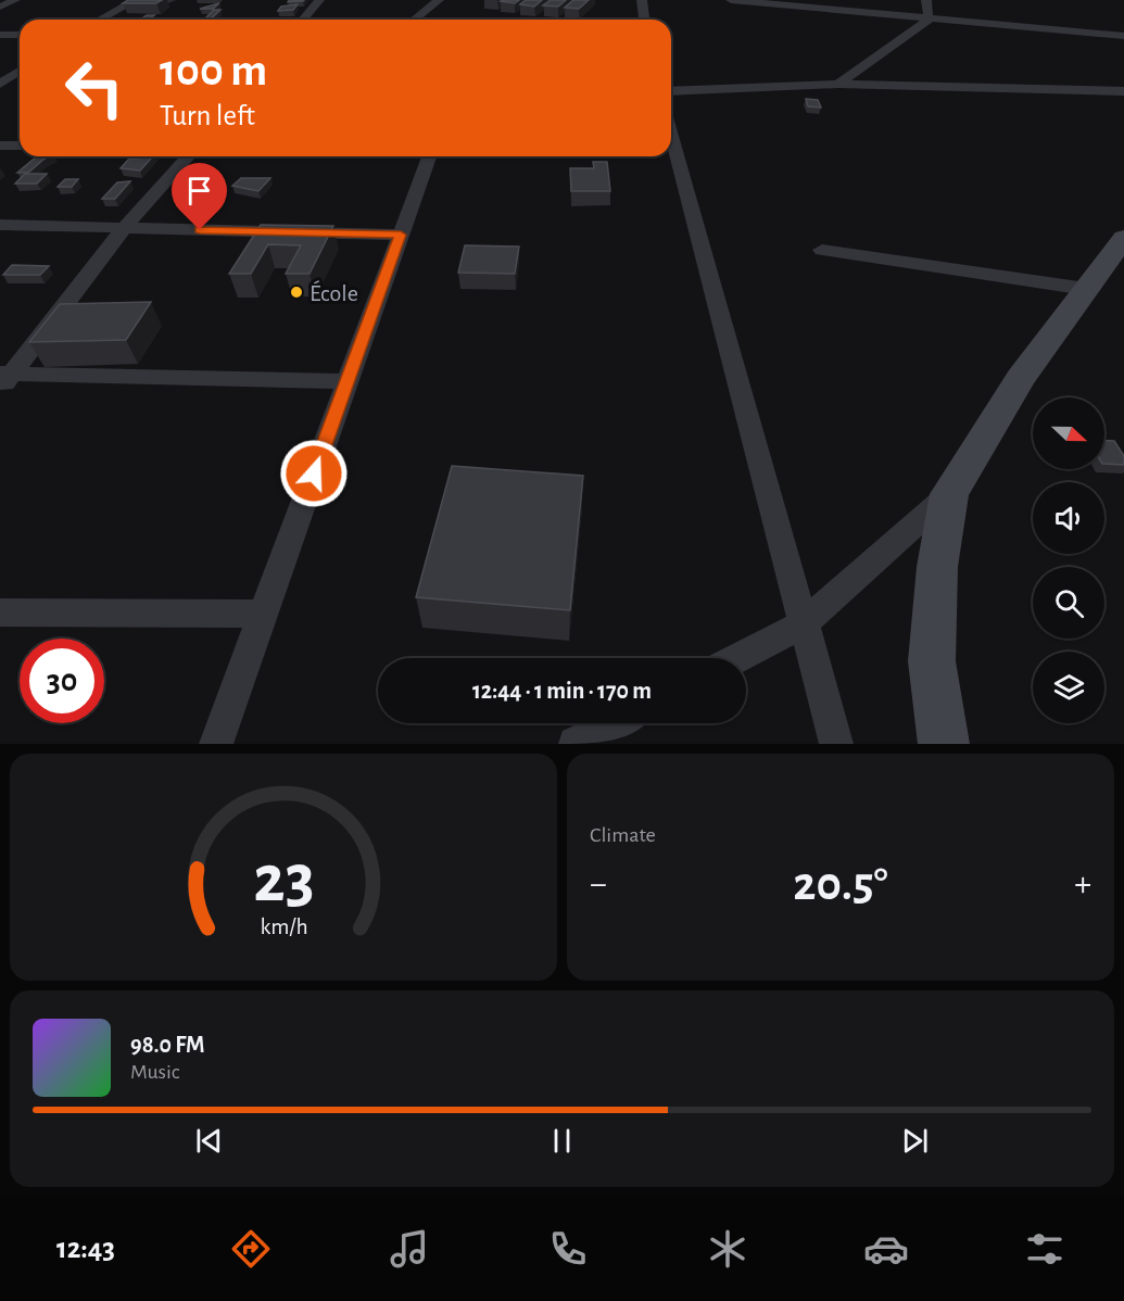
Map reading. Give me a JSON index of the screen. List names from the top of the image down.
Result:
{
  "places": ["École"],
  "north": "right",
  "page": {
    "turn": ["100 m", "Turn left"],
    "limit": "30",
    "trip": "12:44 · 1 min · 170 m",
    "tile": "Climate",
    "heat": ["−", "20.5°", "+"],
    "song": ["98.0 FM", "Music"],
    "tabs": "12:43",
    "gauge": ["23", "km/h"]
  }
}
